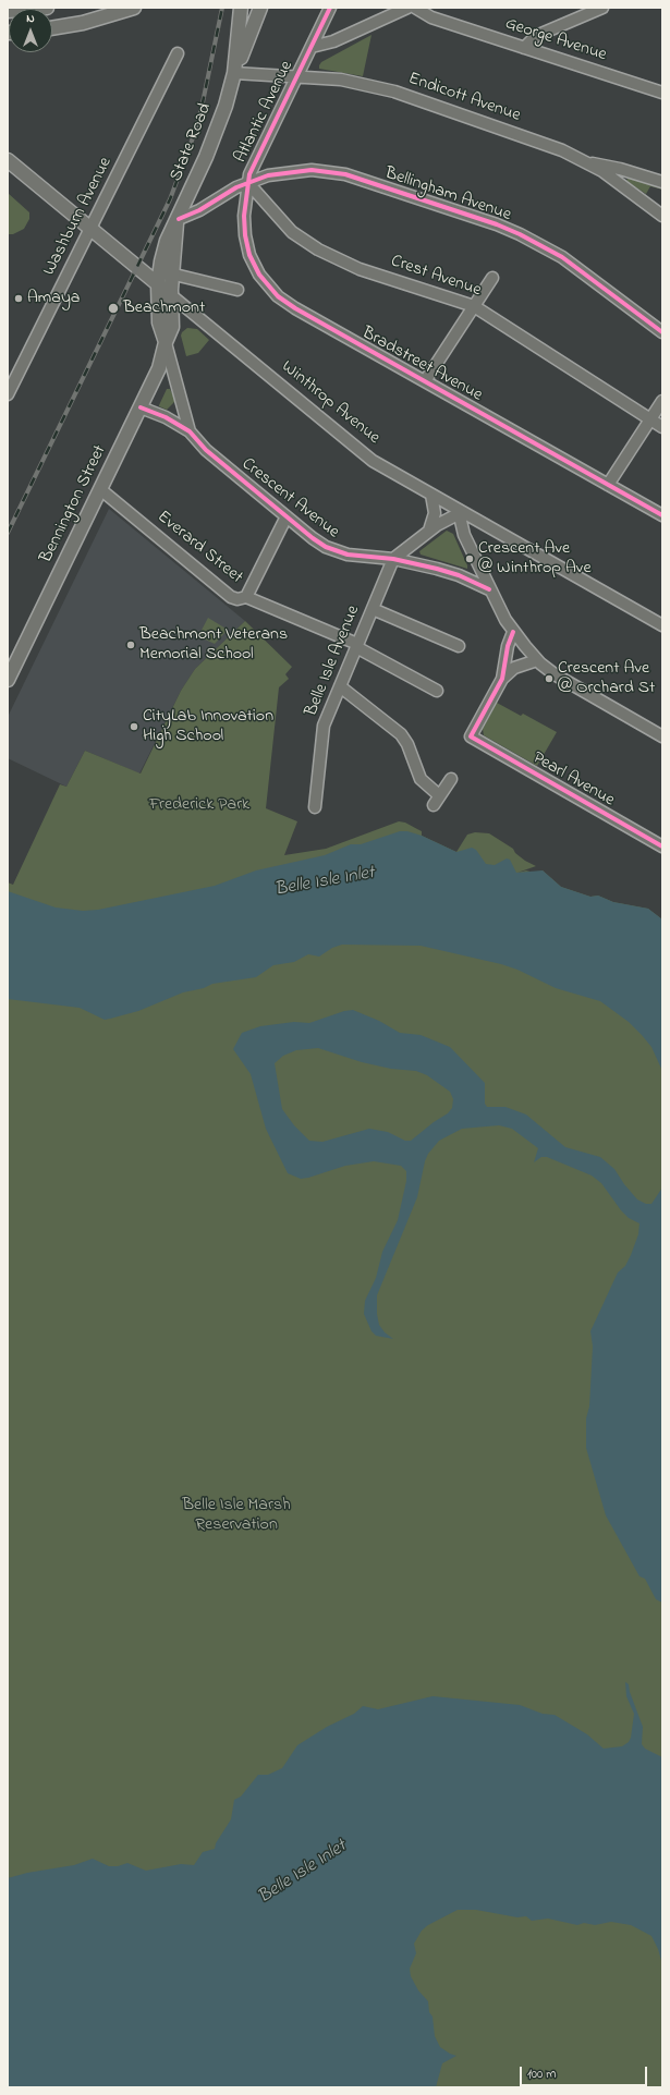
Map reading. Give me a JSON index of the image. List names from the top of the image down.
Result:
{
  "streets": {
    "main road": ["State Road", "Winthrop Avenue", "Bennington Street"],
    "street": [
      "George Avenue",
      "Endicott Avenue",
      "Atlantic Avenue",
      "Bellingham Avenue",
      "Washburn Avenue",
      "Crest Avenue",
      "Bradstreet Avenue",
      "Crescent Avenue",
      "Everard Street",
      "Belle Isle Avenue",
      "Pearl Avenue"
    ]
  },
  "crossings": [
    ["Endicott Avenue", "Atlantic Avenue"],
    ["Endicott Avenue", "State Road"],
    ["Atlantic Avenue", "State Road"],
    ["Atlantic Avenue", "Bellingham Avenue"],
    ["Atlantic Avenue", "Crest Avenue"],
    ["Atlantic Avenue", "Bradstreet Avenue"],
    ["State Road", "Winthrop Avenue"],
    ["State Road", "Bennington Street"],
    ["Bellingham Avenue", "Crest Avenue"],
    ["Bellingham Avenue", "Bradstreet Avenue"],
    ["Washburn Avenue", "Winthrop Avenue"],
    ["Crest Avenue", "Bradstreet Avenue"],
    ["Winthrop Avenue", "Bennington Street"],
    ["Crescent Avenue", "Bennington Street"],
    ["Crescent Avenue", "Belle Isle Avenue"],
    ["Bennington Street", "Everard Street"],
    ["Everard Street", "Belle Isle Avenue"]
  ],
  "water": ["Belle Isle Inlet"],
  "parks": ["Frederick Park", "Belle Isle Marsh Reservation"],
  "places": [
    "Amaya",
    "Beachmont",
    "Crescent Ave @ Winthrop Ave",
    "Beachmont Veterans Memorial School",
    "Crescent Ave @ Orchard St",
    "CityLab Innovation High School"
  ],
  "scale_bar": "100 m",
  "north": "top"
}
